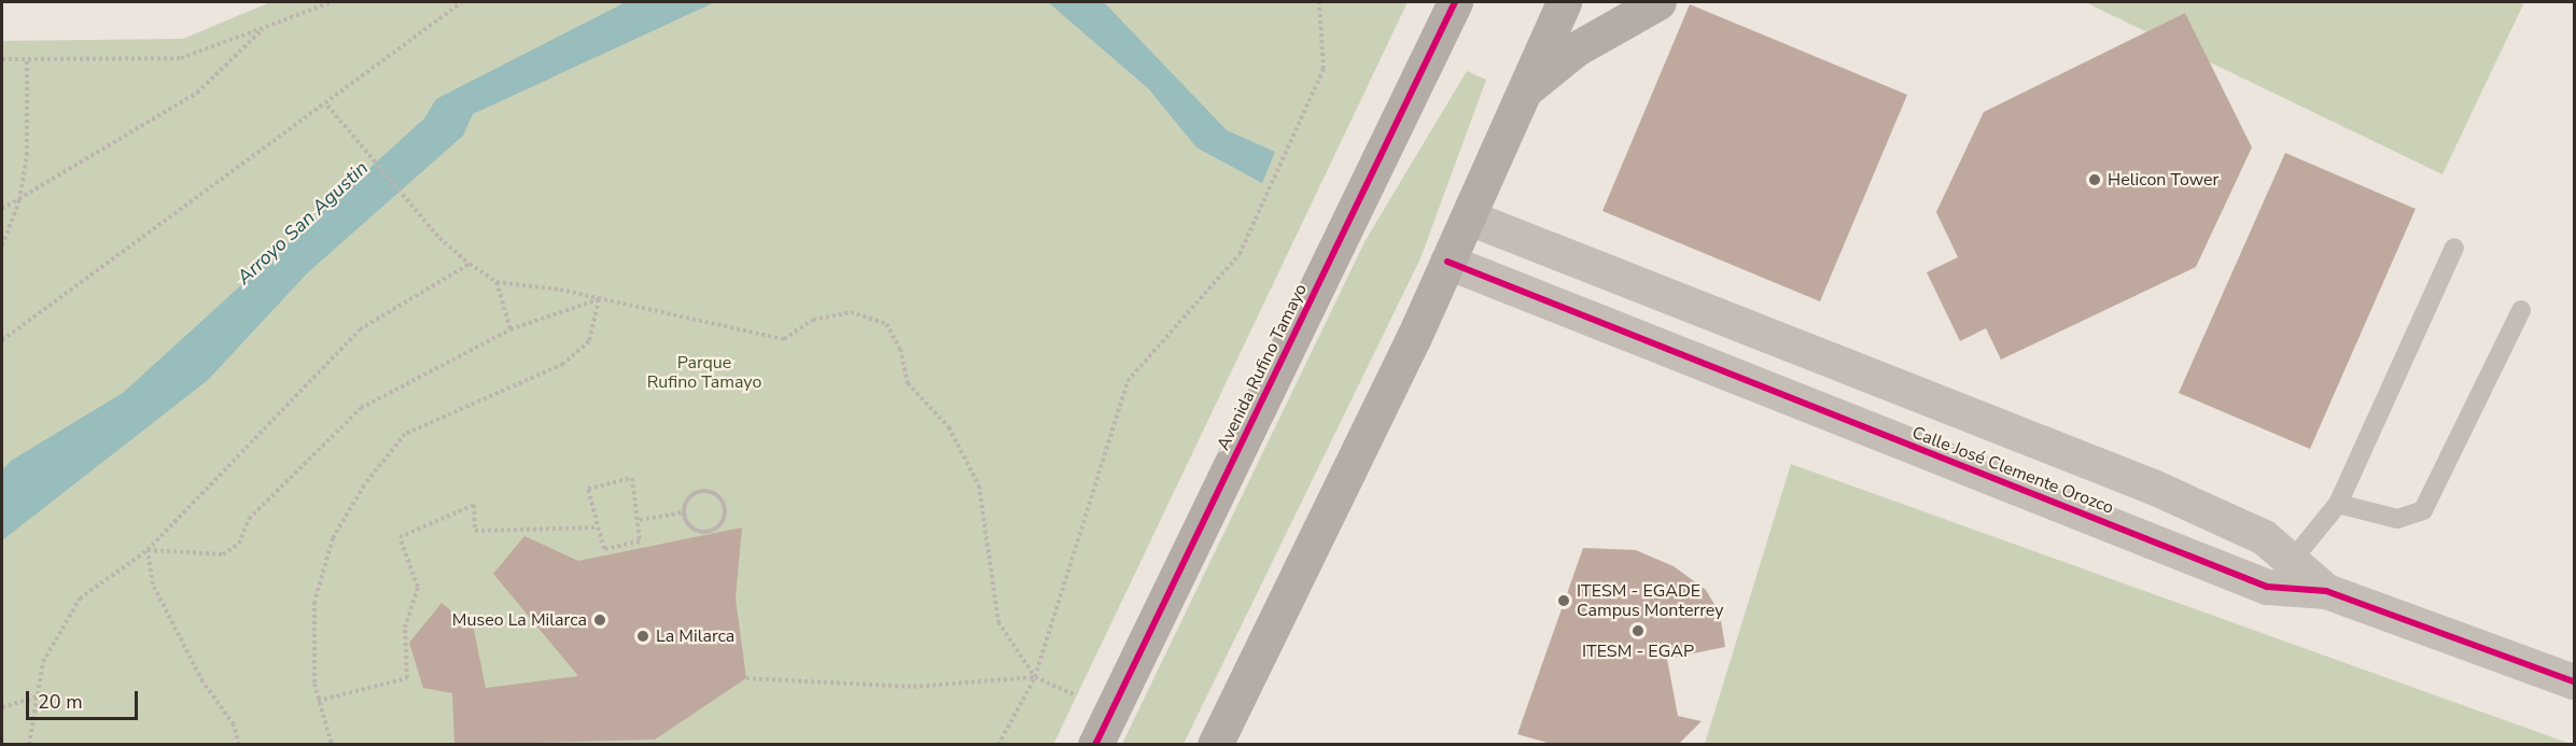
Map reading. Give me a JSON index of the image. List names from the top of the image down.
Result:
{
  "streets": {
    "street": ["Avenida Rufino Tamayo", "Calle José Clemente Orozco"]
  },
  "water": ["Arroyo San Agustin"],
  "parks": ["Parque Rufino Tamayo"],
  "places": [
    "Helicon Tower",
    "ITESM - EGADE Campus Monterrey",
    "Museo La Milarca",
    "ITESM - EGAP",
    "La Milarca"
  ],
  "scale_bar": "20 m"
}
